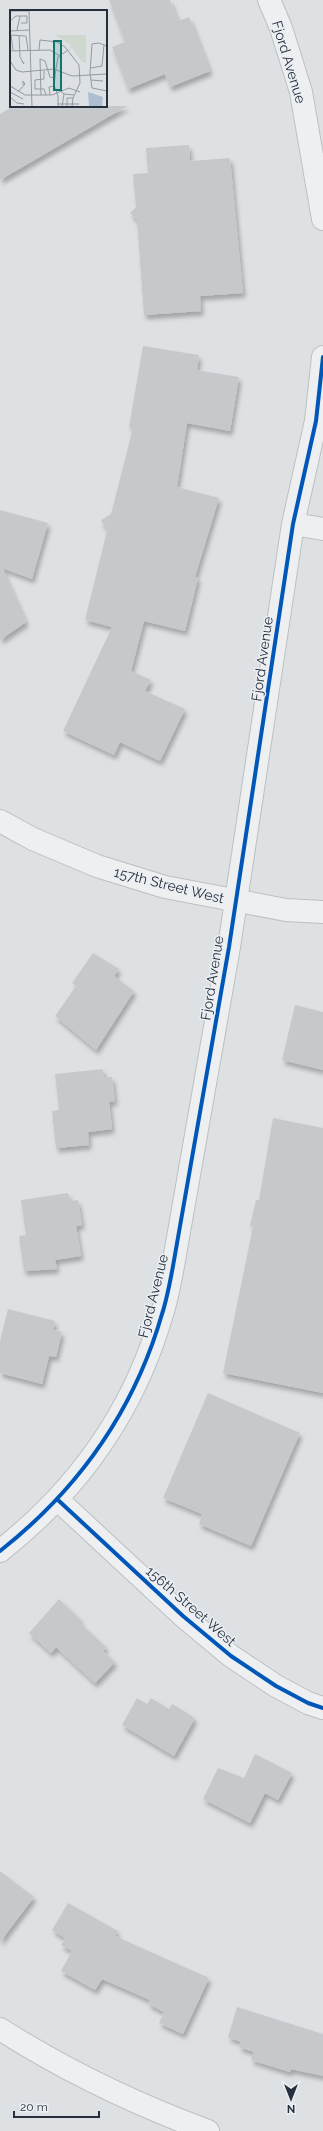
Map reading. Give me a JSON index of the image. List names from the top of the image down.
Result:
{
  "streets": {
    "street": ["Fjord Avenue", "157th Street West", "156th Street West"]
  },
  "crossings": [
    ["Fjord Avenue", "157th Street West"],
    ["Fjord Avenue", "156th Street West"]
  ],
  "scale_bar": "20 m",
  "north": "bottom"
}
